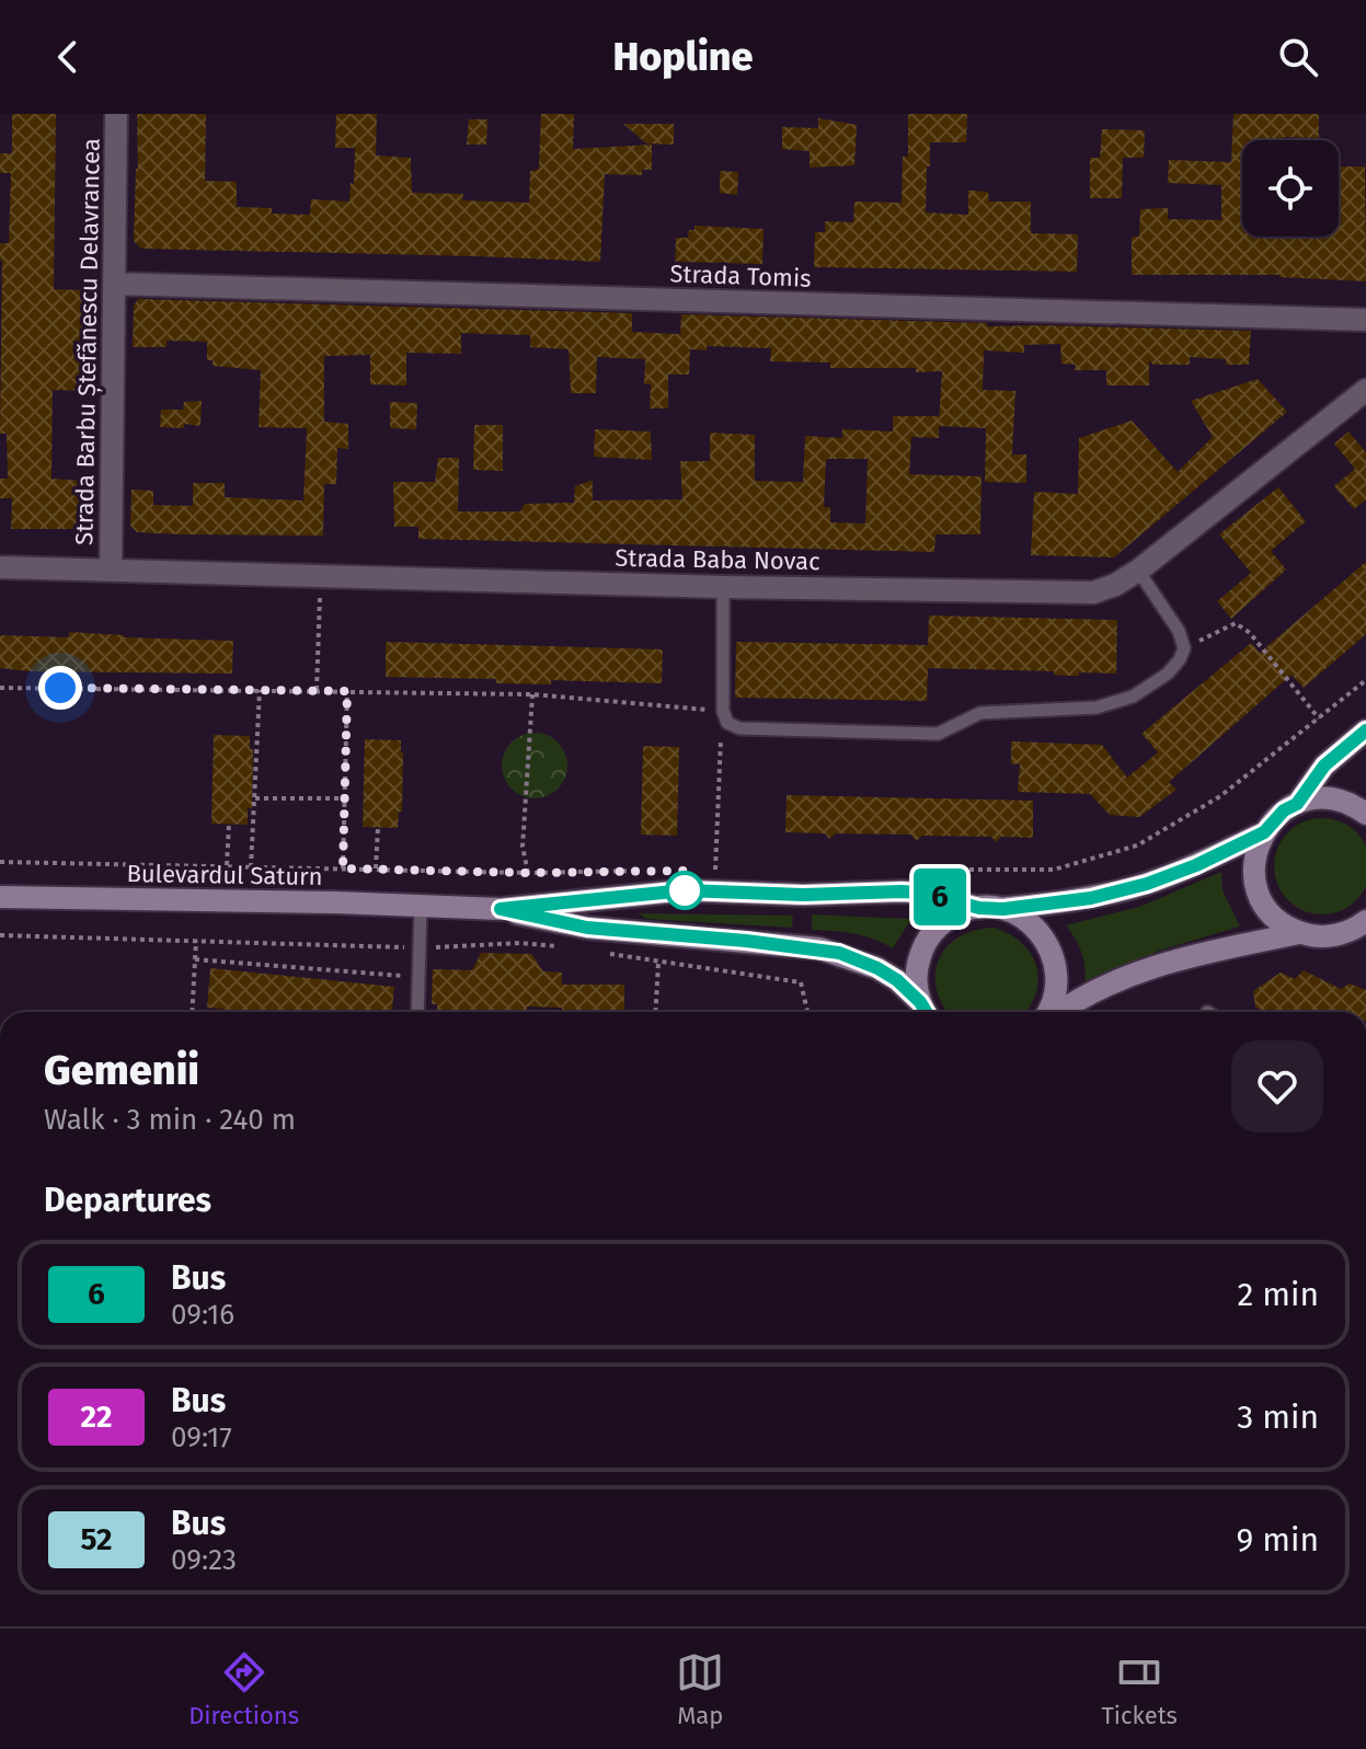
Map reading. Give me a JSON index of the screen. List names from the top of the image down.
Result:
{
  "streets": {
    "main road": ["Bulevardul Saturn"],
    "street": ["Strada Tomis", "Strada Barbu Ștefănescu Delavrancea", "Strada Baba Novac"]
  },
  "crossings": [
    ["Strada Tomis", "Strada Barbu Ștefănescu Delavrancea"],
    ["Strada Barbu Ștefănescu Delavrancea", "Strada Baba Novac"]
  ],
  "lines": ["bus line 6"],
  "page": {
    "header": "Hopline",
    "on_map": "6",
    "heading": [
      ["Gemenii", "Walk · 3 min · 240 m"],
      "Departures"
    ],
    "list": [
      {
        "mark": "6",
        "name": "Bus",
        "note": "09:16",
        "value": "2 min"
      },
      {
        "mark": "22",
        "name": "Bus",
        "note": "09:17",
        "value": "3 min"
      },
      {
        "mark": "52",
        "name": "Bus",
        "note": "09:23",
        "value": "9 min"
      }
    ],
    "tabs": ["Directions", "Map", "Tickets"]
  }
}
